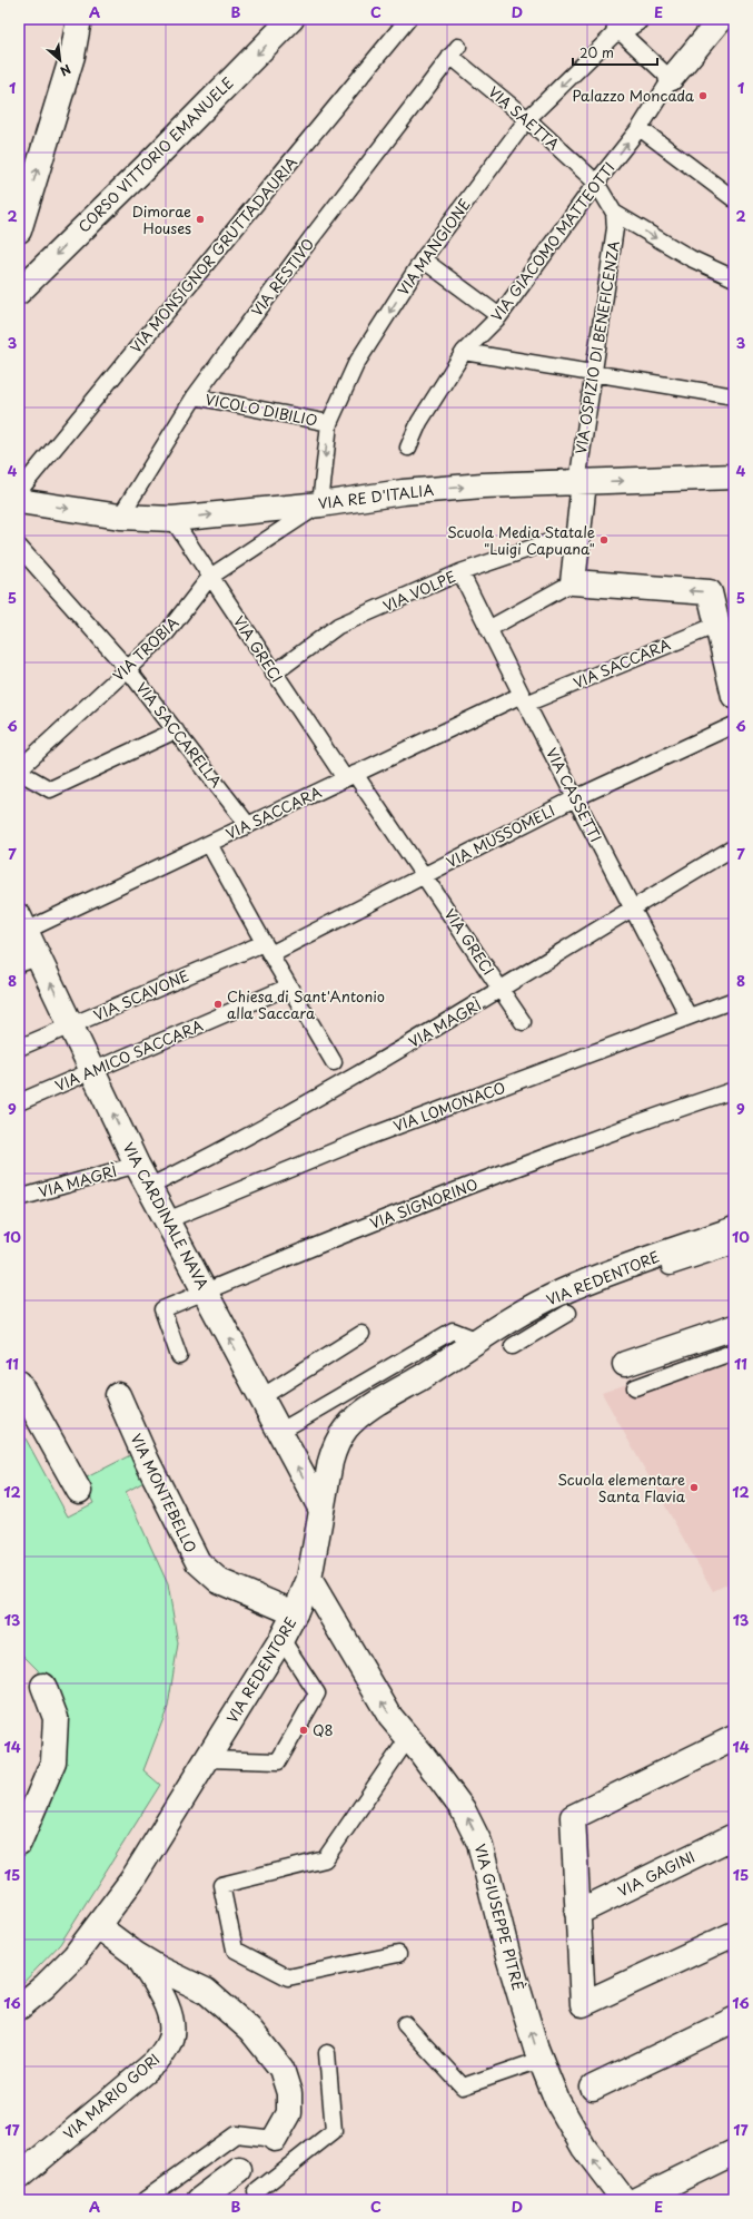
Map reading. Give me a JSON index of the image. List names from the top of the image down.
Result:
{
  "streets": {
    "street": [
      "CORSO VITTORIO EMANUELE",
      "VIA GIACOMO MATTEOTTI",
      "VIA RE D'ITALIA",
      "VIA CARDINALE NAVA",
      "VIA REDENTORE",
      "VIA MONTEBELLO",
      "VIA GAGINI",
      "VIA GIUSEPPE PITRÈ",
      "VIA MARIO GORI"
    ],
    "lane": [
      "VIA SAETTA",
      "VIA MANGIONE",
      "VIA MONSIGNOR GRUTTADAURIA",
      "VIA RESTIVO",
      "VIA OSPIZIO DI BENEFICENZA",
      "VICOLO DIBILIO",
      "VIA VOLPE",
      "VIA TROBIA",
      "VIA GRECI",
      "VIA SACCARA",
      "VIA SACCARELLA",
      "VIA CASSETTI",
      "VIA MUSSOMELI",
      "VIA SCAVONE",
      "VIA MAGRÌ",
      "VIA AMICO SACCARA",
      "VIA LOMONACO",
      "VIA SIGNORINO"
    ]
  },
  "crossings": [
    ["VIA SAETTA", "VIA GIACOMO MATTEOTTI"],
    ["VIA SAETTA", "VIA MANGIONE"],
    ["VIA SAETTA", "VIA RESTIVO"],
    ["VIA SAETTA", "VIA OSPIZIO DI BENEFICENZA"],
    ["VIA MANGIONE", "VICOLO DIBILIO"],
    ["VIA MANGIONE", "VIA RE D'ITALIA"],
    ["VIA MANGIONE", "VIA TROBIA"],
    ["VIA RESTIVO", "VICOLO DIBILIO"],
    ["VIA RESTIVO", "VIA RE D'ITALIA"],
    ["VIA OSPIZIO DI BENEFICENZA", "VIA RE D'ITALIA"],
    ["VIA RE D'ITALIA", "VIA TROBIA"],
    ["VIA RE D'ITALIA", "VIA GRECI"],
    ["VIA VOLPE", "VIA GRECI"],
    ["VIA VOLPE", "VIA CASSETTI"],
    ["VIA TROBIA", "VIA GRECI"],
    ["VIA TROBIA", "VIA SACCARELLA"],
    ["VIA GRECI", "VIA SACCARA"],
    ["VIA GRECI", "VIA MUSSOMELI"],
    ["VIA GRECI", "VIA MAGRÌ"],
    ["VIA SACCARA", "VIA SACCARELLA"],
    ["VIA SACCARA", "VIA CASSETTI"],
    ["VIA SACCARA", "VIA CARDINALE NAVA"],
    ["VIA CASSETTI", "VIA MUSSOMELI"],
    ["VIA CASSETTI", "VIA MAGRÌ"],
    ["VIA CASSETTI", "VIA LOMONACO"],
    ["VIA MUSSOMELI", "VIA SCAVONE"],
    ["VIA SCAVONE", "VIA CARDINALE NAVA"],
    ["VIA MAGRÌ", "VIA CARDINALE NAVA"],
    ["VIA AMICO SACCARA", "VIA CARDINALE NAVA"],
    ["VIA LOMONACO", "VIA CARDINALE NAVA"],
    ["VIA SIGNORINO", "VIA CARDINALE NAVA"],
    ["VIA CARDINALE NAVA", "VIA REDENTORE"],
    ["VIA REDENTORE", "VIA MONTEBELLO"],
    ["VIA REDENTORE", "VIA GIUSEPPE PITRÈ"],
    ["VIA REDENTORE", "VIA MARIO GORI"]
  ],
  "one_way": [
    "CORSO VITTORIO EMANUELE",
    "VIA MANGIONE",
    "VIA RE D'ITALIA",
    "VIA CARDINALE NAVA",
    "VIA GIUSEPPE PITRÈ"
  ],
  "places": [
    "Palazzo Moncada",
    "Dimorae Houses",
    "Scuola Media Statale \"Luigi Capuana\"",
    "Chiesa di Sant'Antonio alla Saccara",
    "Scuola elementare Santa Flavia",
    "Q8"
  ],
  "scale_bar": "20 m",
  "north": "bottom right",
  "grid": {
    "columns": [
      "A",
      "B",
      "C",
      "D",
      "E"
    ],
    "rows": [
      "1",
      "2",
      "3",
      "4",
      "5",
      "6",
      "7",
      "8",
      "9",
      "10",
      "11",
      "12",
      "13",
      "14",
      "15",
      "16",
      "17"
    ]
  }
}
